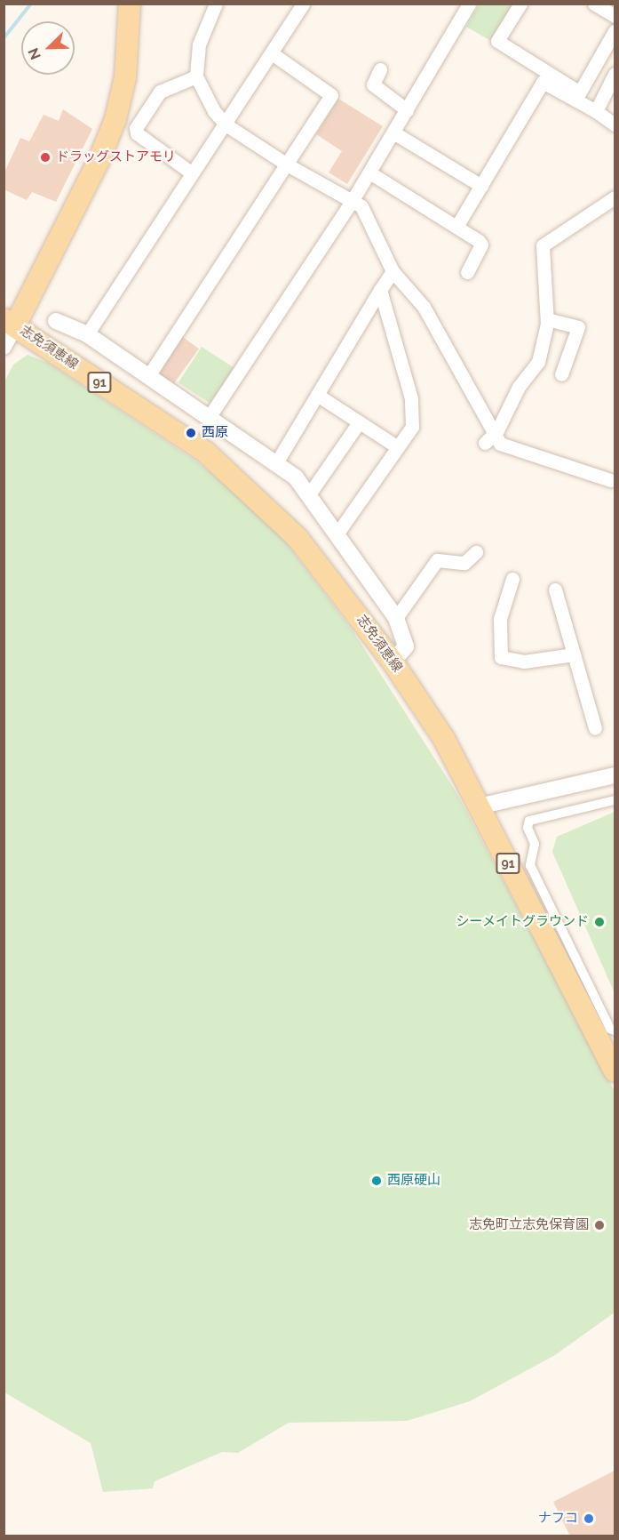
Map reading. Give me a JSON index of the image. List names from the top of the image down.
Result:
{
  "streets": {
    "main road": ["志免須恵線", "91"]
  },
  "places": [
    "ドラッグストアモリ",
    "西原",
    "シーメイトグラウンド",
    "西原硬山",
    "志免町立志免保育園",
    "ナフコ"
  ],
  "north": "bottom left"
}
